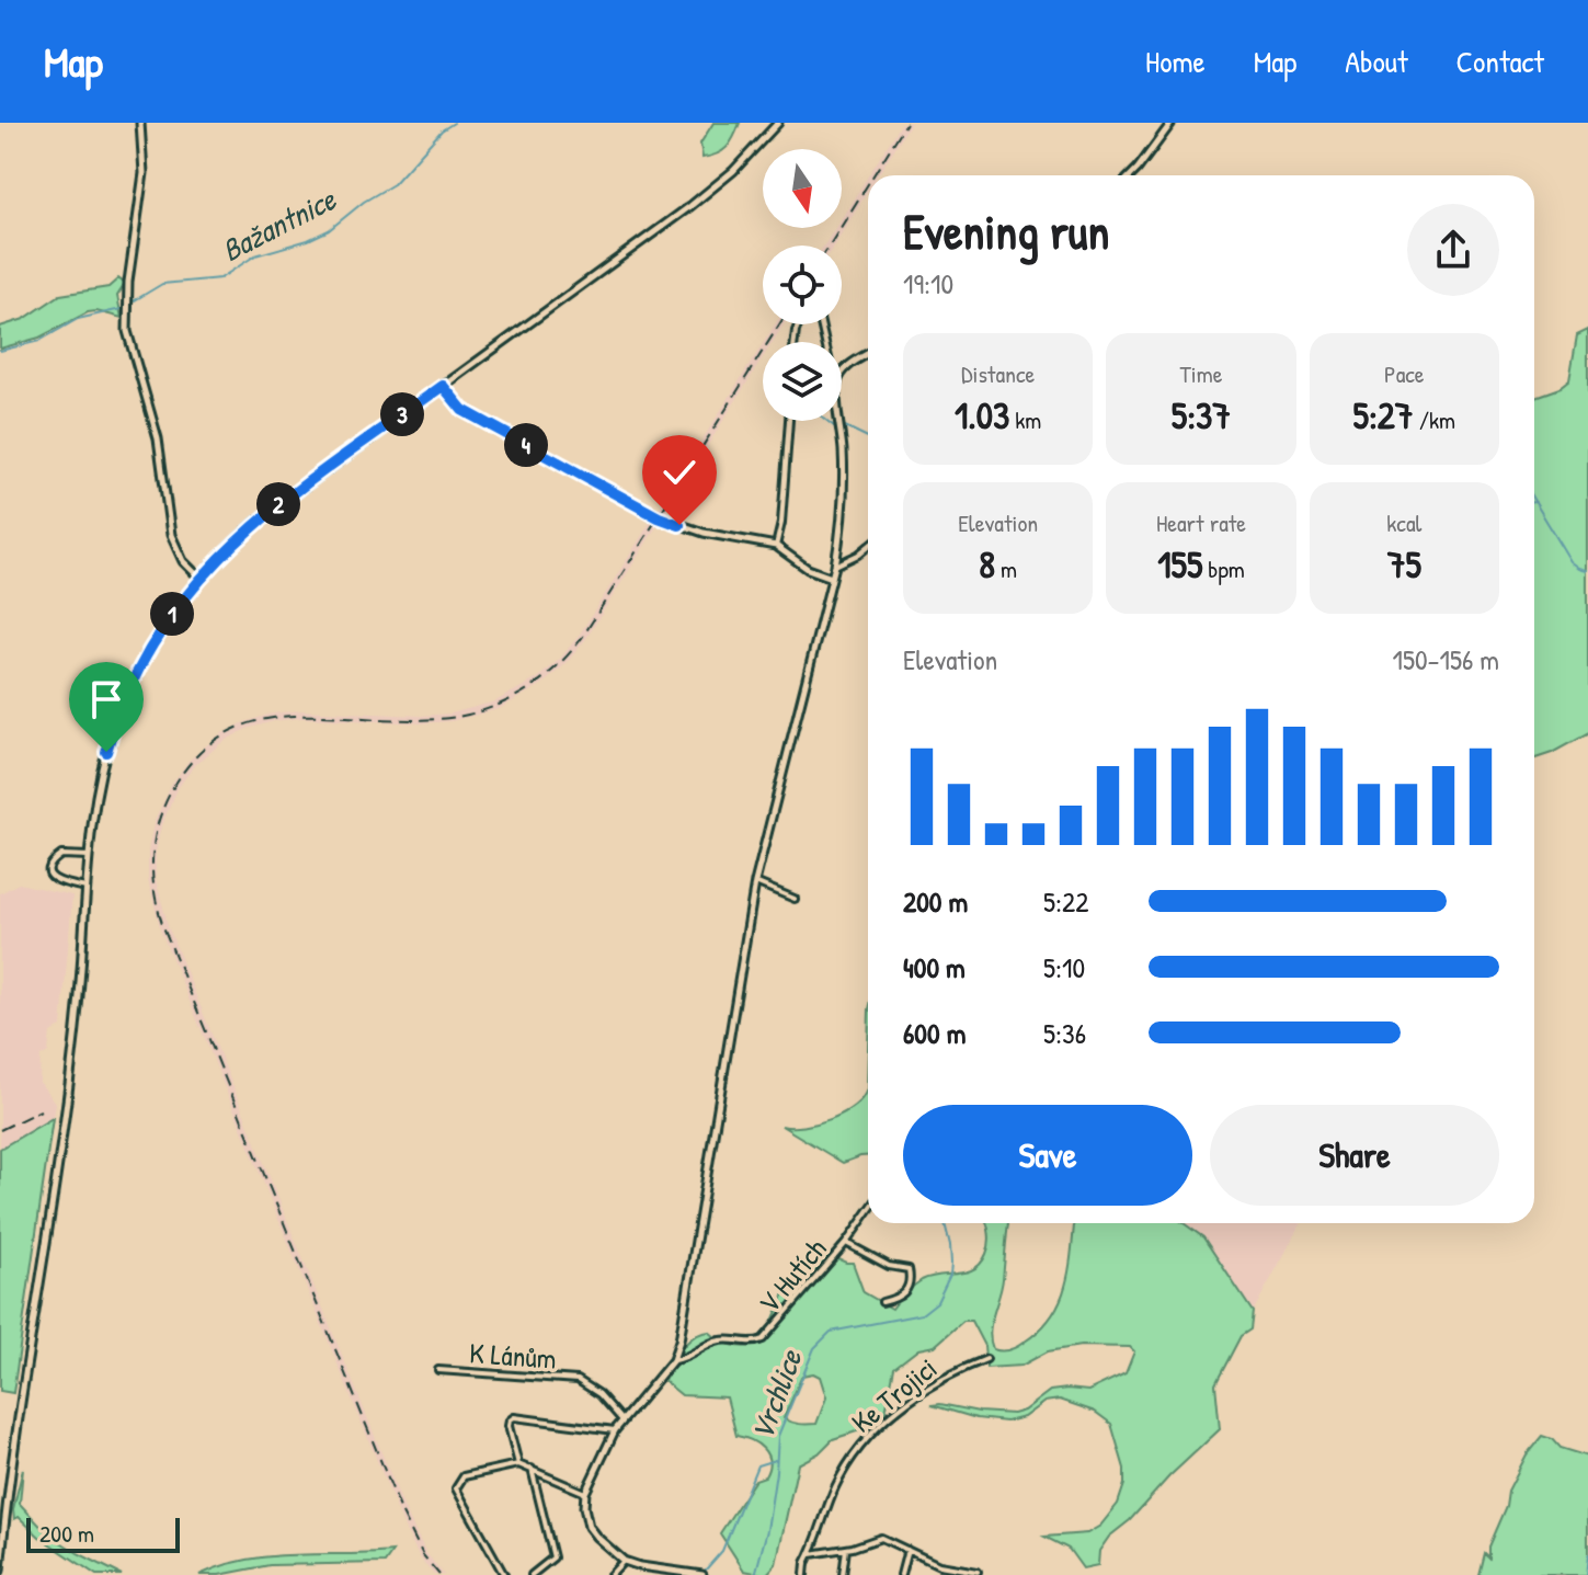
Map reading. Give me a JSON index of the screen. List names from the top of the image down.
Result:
{
  "streets": {
    "street": ["V Hutích", "K Lánům", "Ke Trojici"]
  },
  "water": ["Bažantnice", "Vrchlice"],
  "scale_bar": "200 m",
  "north": "bottom",
  "page": {
    "header": "Map",
    "nav": [
      "Home",
      "Map",
      "About",
      "Contact"
    ],
    "heading": ["Evening run", "19:10"],
    "stats": [
      ["Distance", "1.03 km"],
      ["Time", "5:37"],
      ["Pace", "5:27 /km"],
      ["Elevation", "8 m"],
      ["Heart rate", "155 bpm"],
      ["kcal", "75"]
    ],
    "pins": [
      "3",
      "4",
      "2",
      "1"
    ],
    "chart": ["Elevation", "150–156 m"],
    "list": [
      {
        "name": "200 m",
        "note": "5:22"
      },
      {
        "name": "400 m",
        "note": "5:10"
      },
      {
        "name": "600 m",
        "note": "5:36"
      }
    ],
    "buttons": ["Save", "Share"],
    "scale": "200 m"
  }
}
